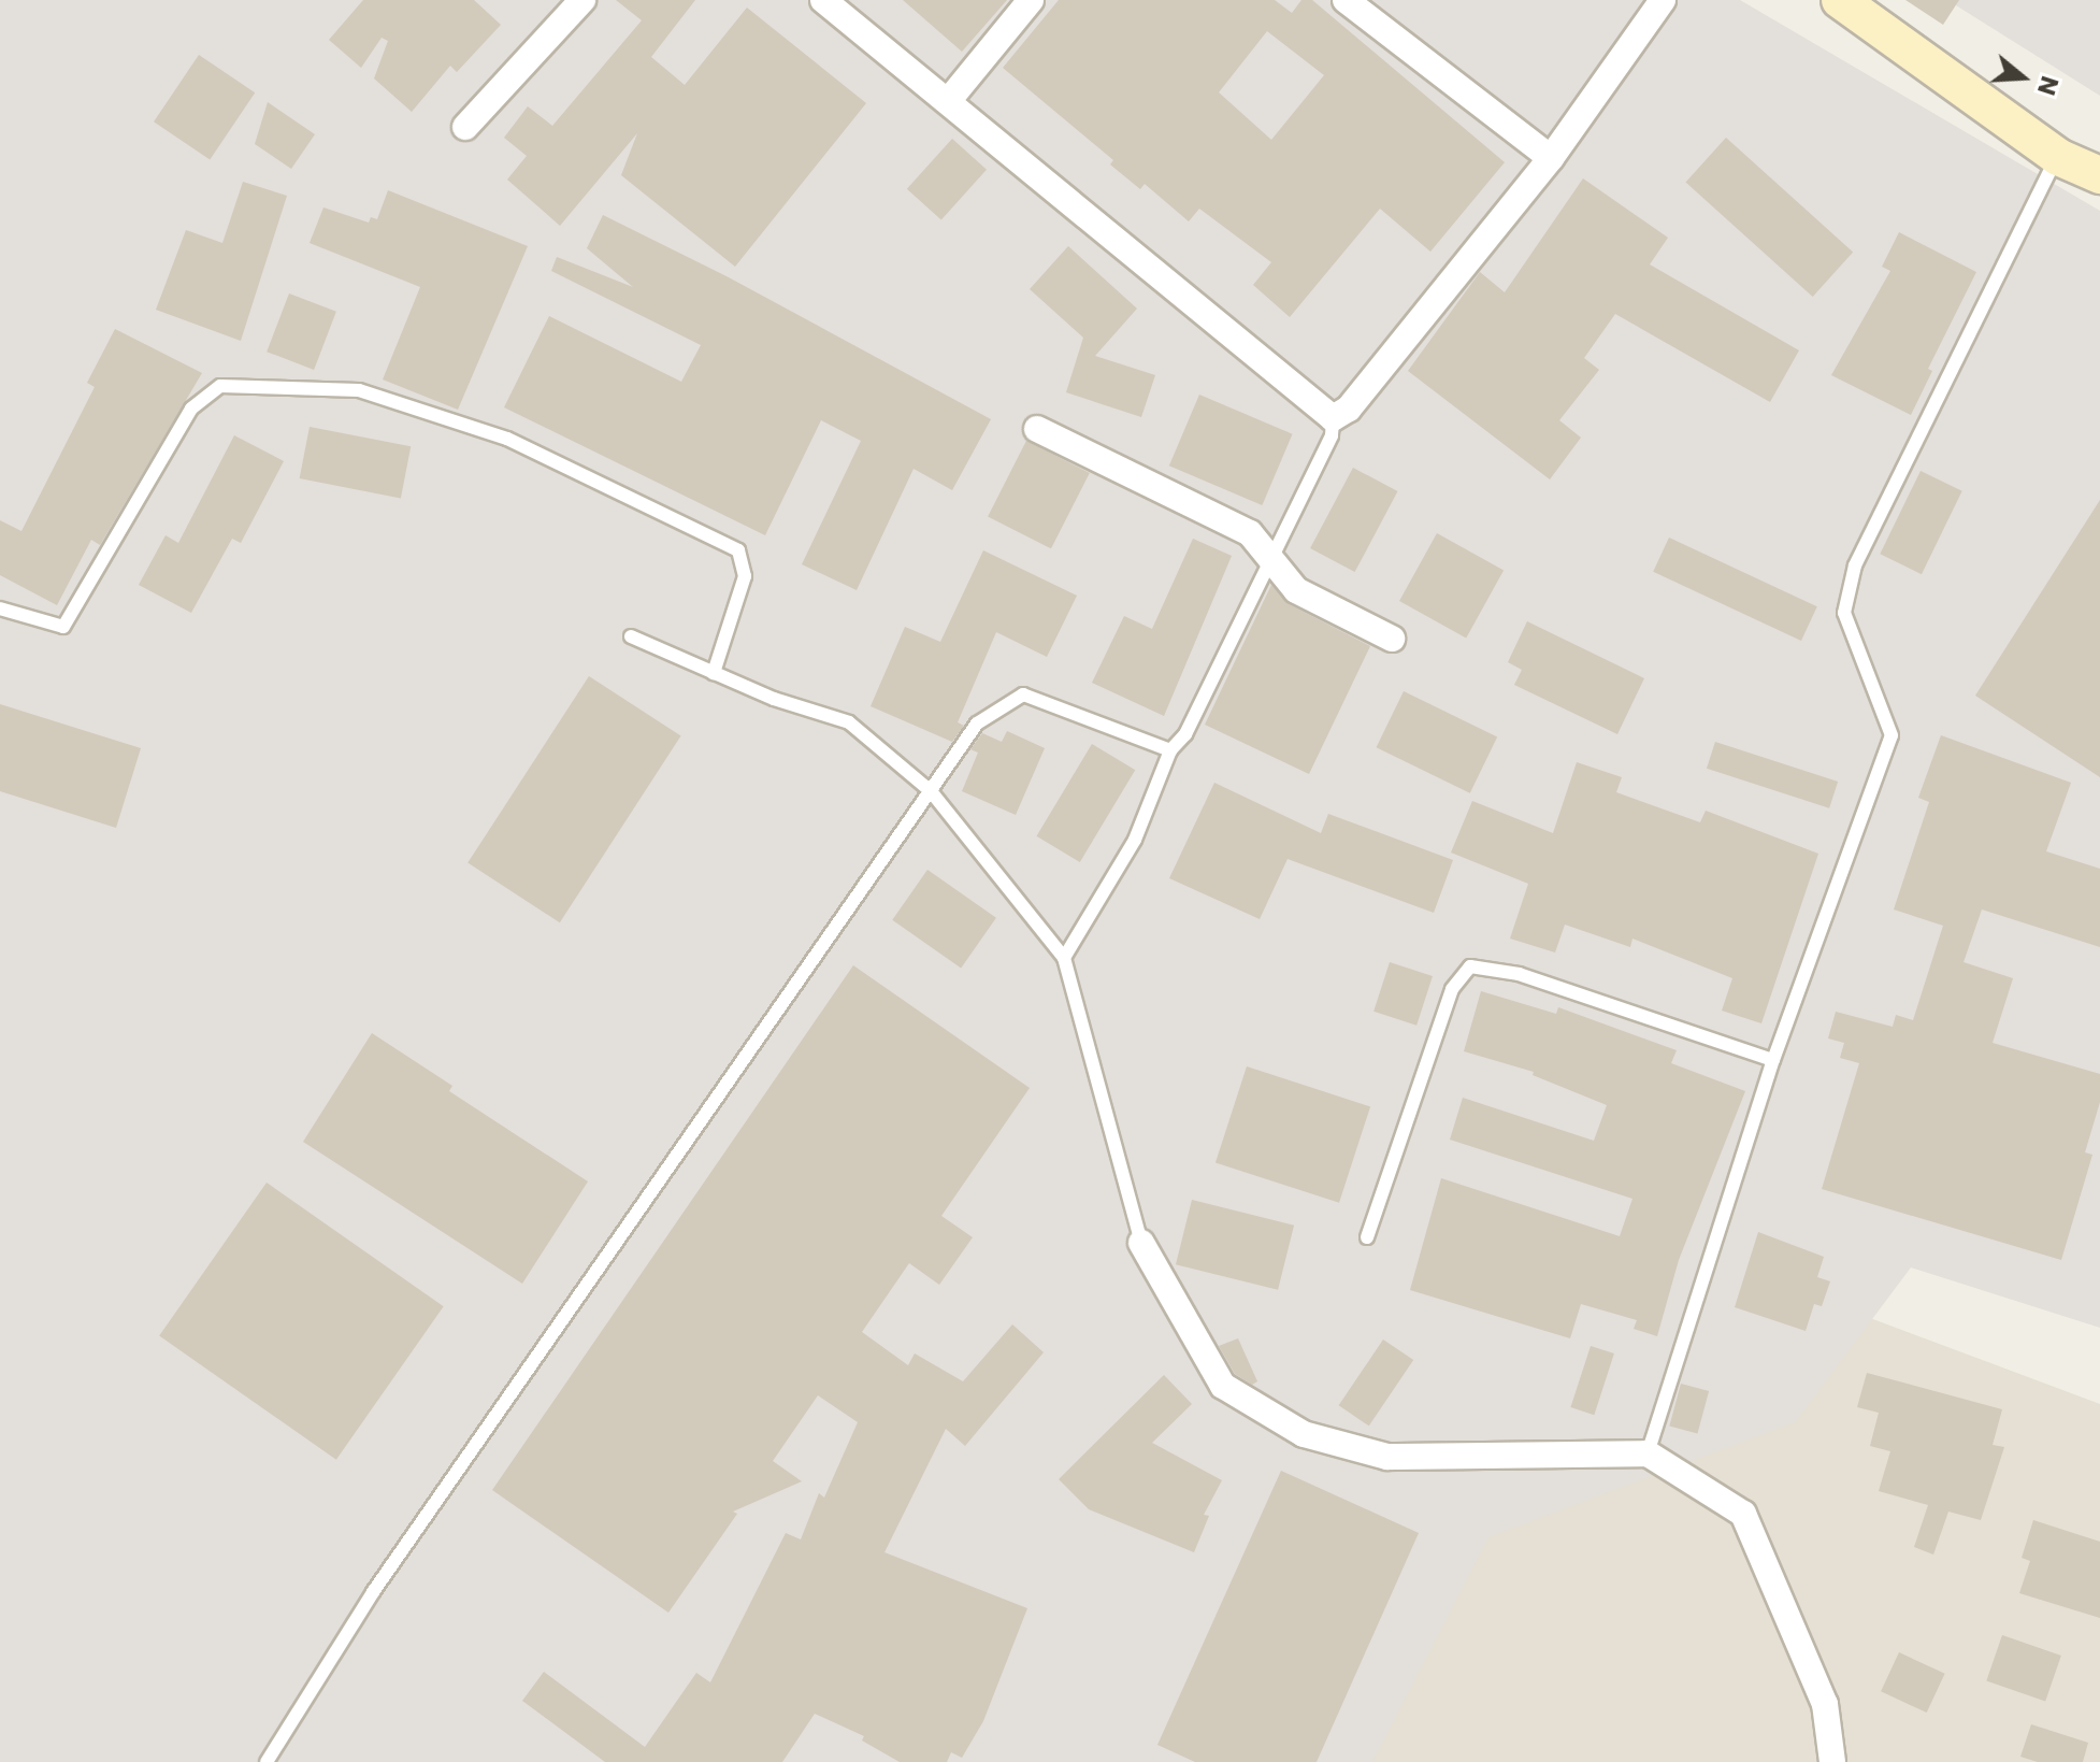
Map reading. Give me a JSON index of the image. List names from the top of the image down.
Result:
{
  "north": "right"
}
